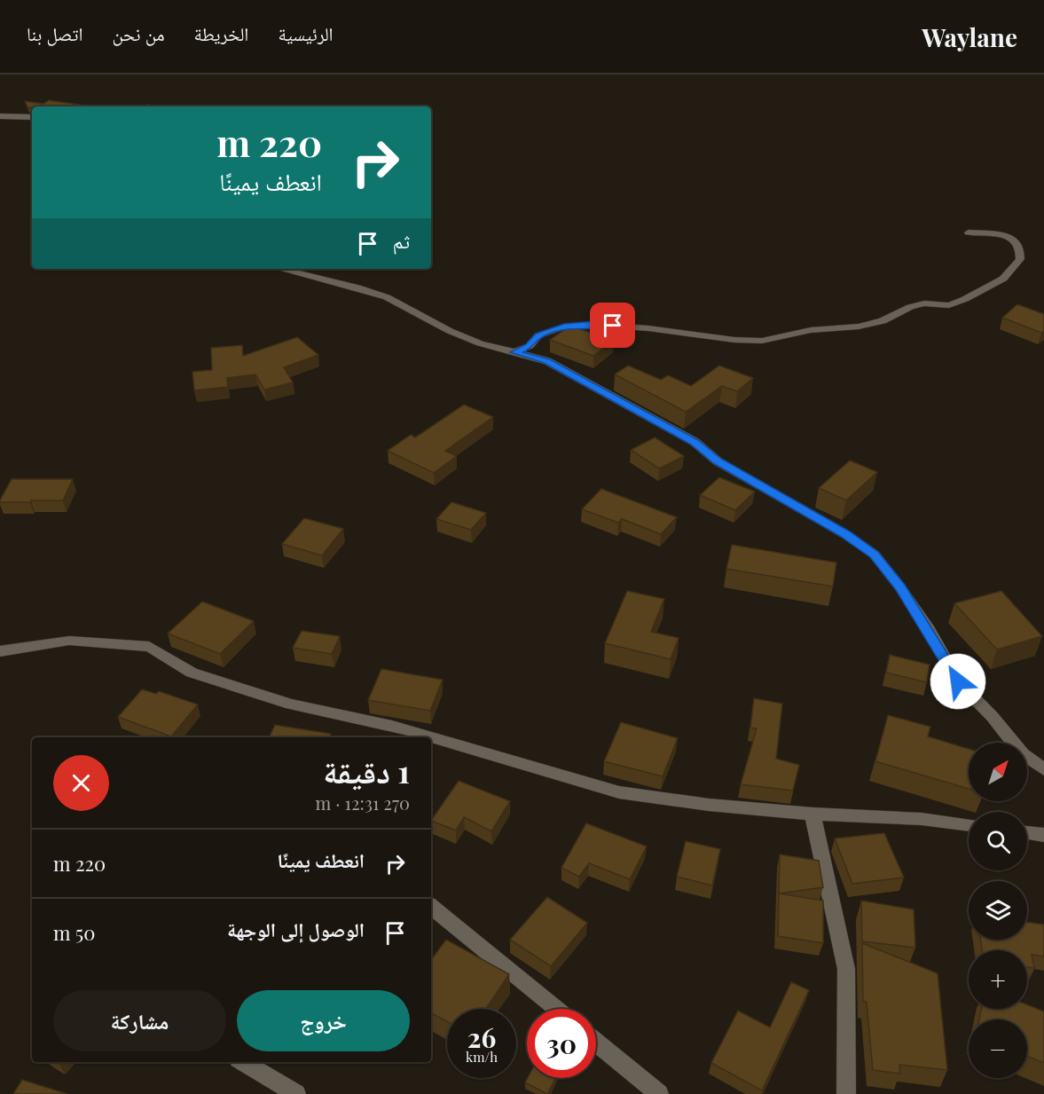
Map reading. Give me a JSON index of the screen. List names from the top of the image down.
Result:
{
  "north": "top right",
  "page": {
    "header": "Waylane",
    "nav": [
      "الرئيسية",
      "الخريطة",
      "من نحن",
      "اتصل بنا"
    ],
    "turn": ["220 m", "انعطف يمينًا"],
    "then": "ثم",
    "heading": ["1 دقيقة", "270 m · 12:31"],
    "map_buttons": ["+", "−"],
    "list": [
      {
        "name": "انعطف يمينًا",
        "value": "220 m"
      },
      {
        "name": "الوصول إلى الوجهة",
        "value": "50 m"
      }
    ],
    "buttons": ["خروج", "مشاركة"],
    "speed": "26 km/h",
    "limit": "30"
  }
}
